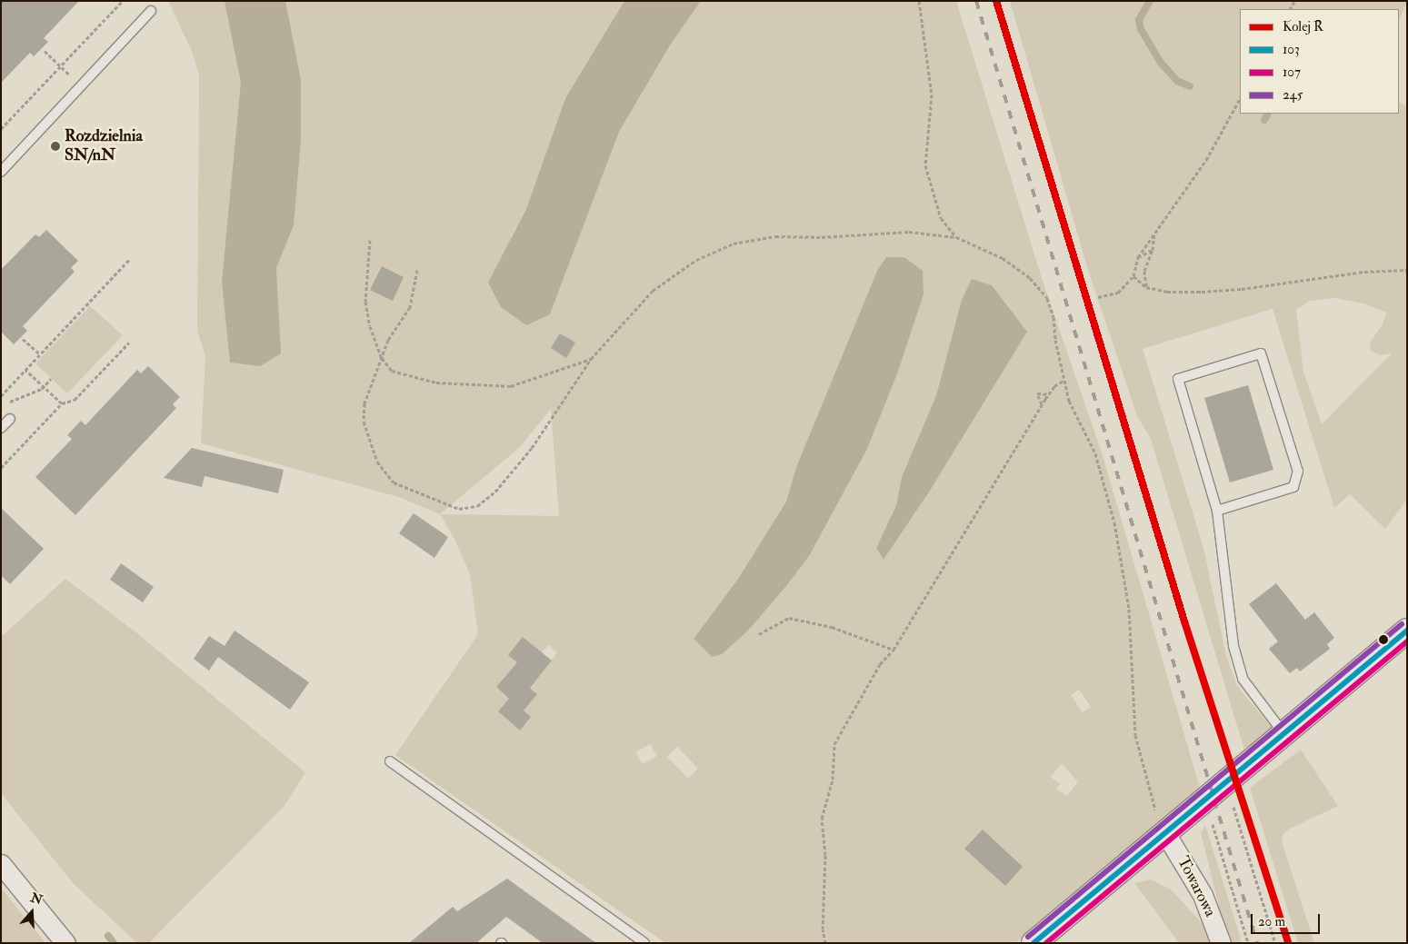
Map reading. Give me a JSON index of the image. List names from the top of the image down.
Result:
{
  "streets": {
    "street": ["Towarowa"]
  },
  "places": ["Rozdzielnia SN/nN"],
  "lines": [
    "rail line R",
    "transit line 245",
    "transit line 103",
    "transit line 107"
  ],
  "legend": [
    "Kolej R",
    "103",
    "107",
    "245"
  ],
  "scale_bar": "20 m",
  "north": "top"
}
